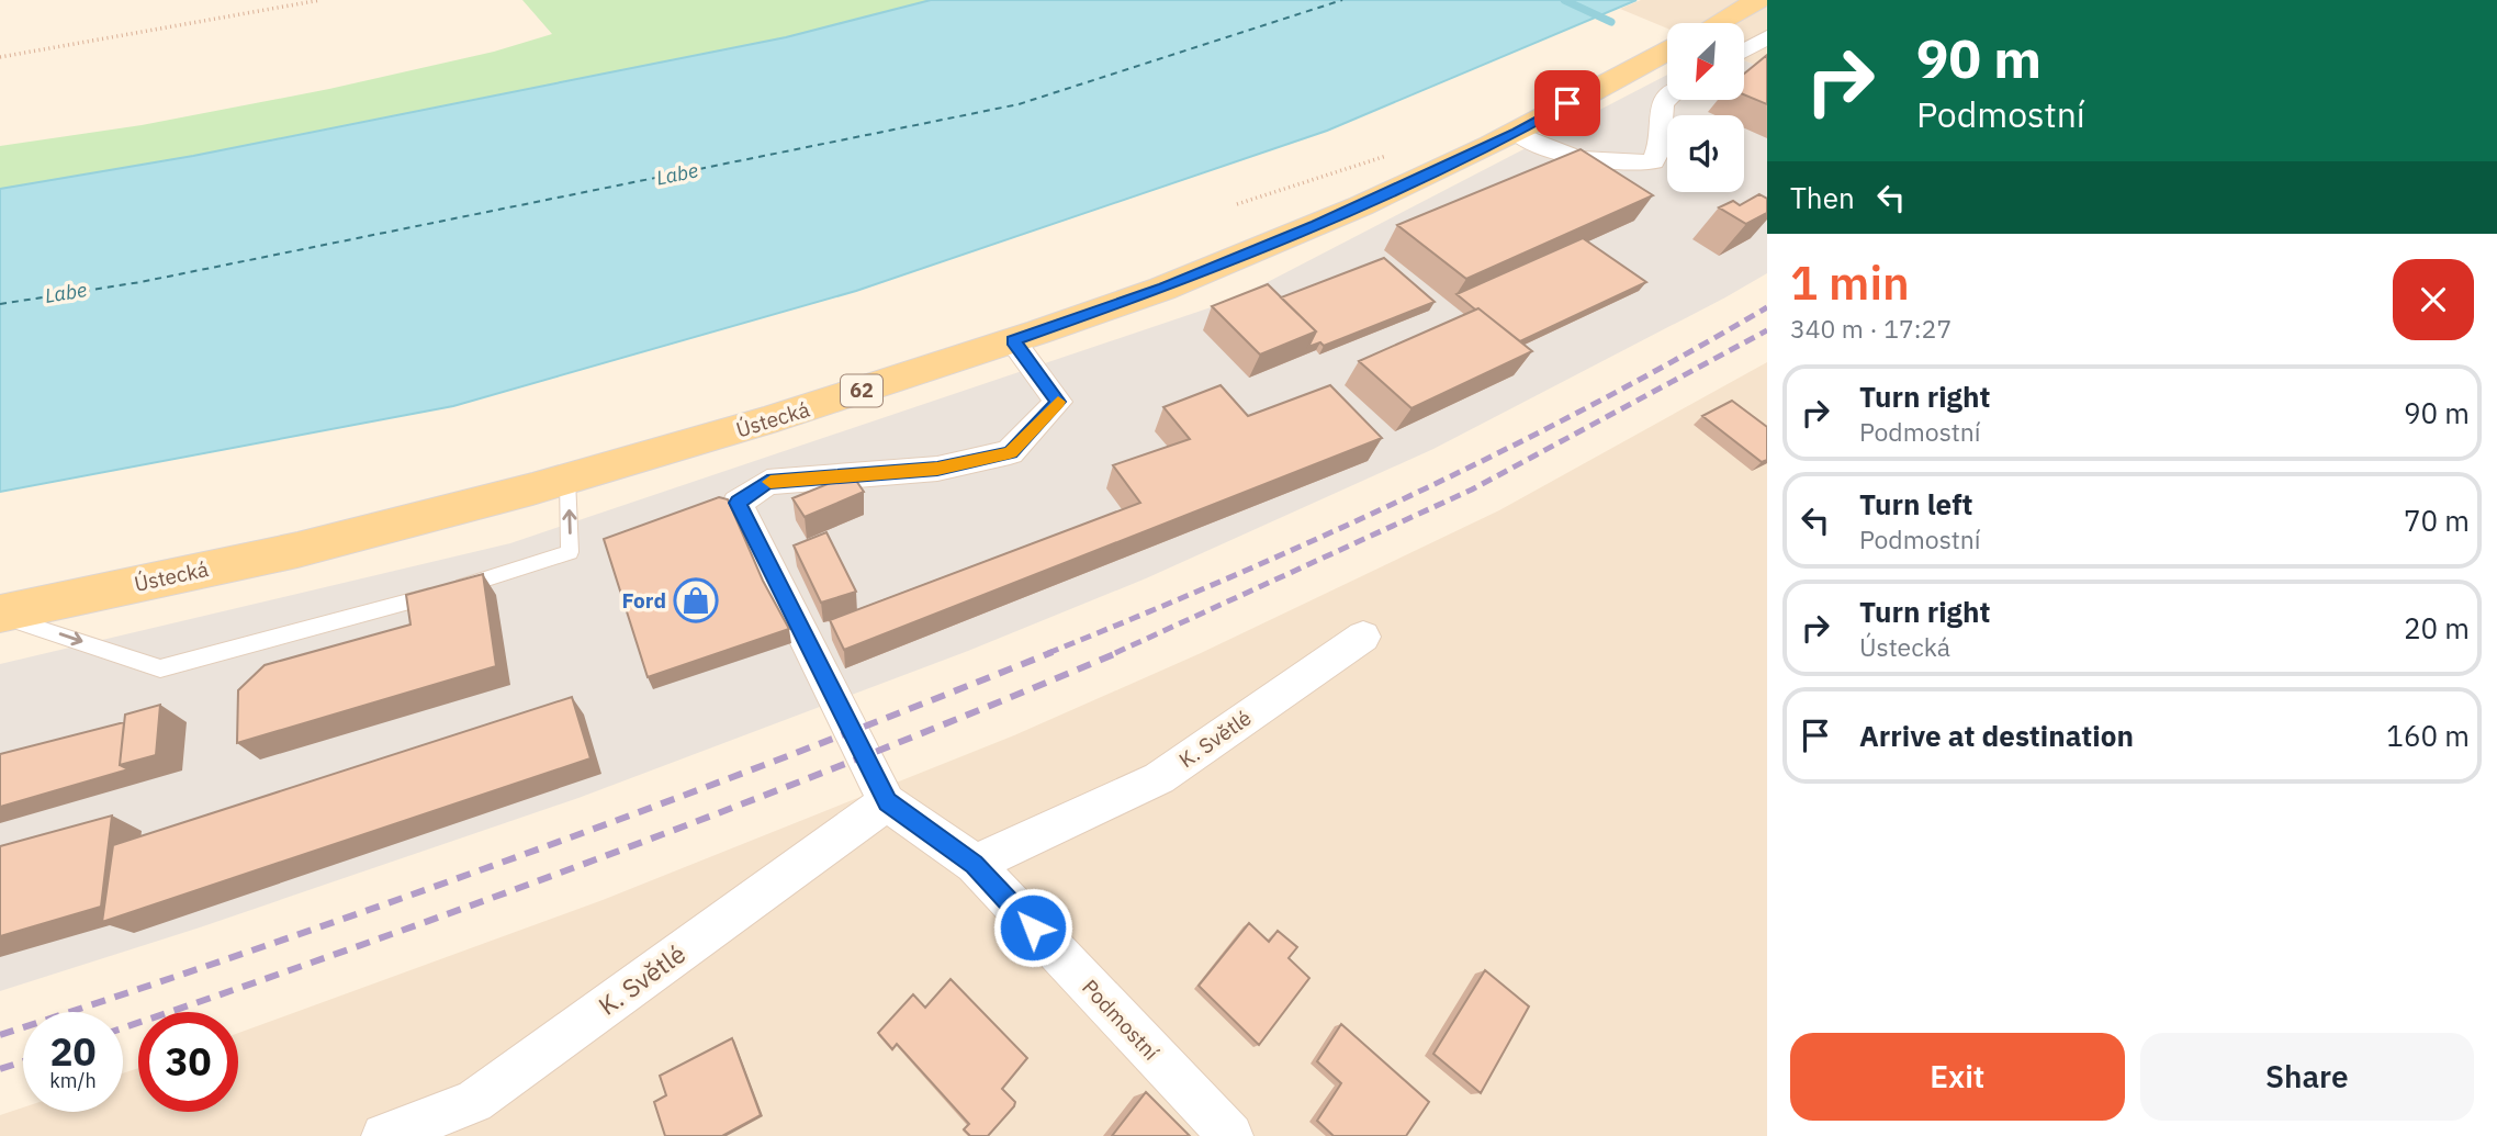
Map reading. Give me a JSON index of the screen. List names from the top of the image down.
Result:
{
  "streets": {
    "main road": ["62", "Ústecká"],
    "street": ["K. Světlé", "Podmostní"]
  },
  "crossings": [
    ["Ústecká", "Podmostní"],
    ["K. Světlé", "Podmostní"]
  ],
  "water": ["Labe"],
  "places": {
    "shop": ["Ford"]
  },
  "north": "bottom left",
  "page": {
    "turn": ["90 m", "Podmostní"],
    "then": "Then",
    "heading": ["1 min", "340 m · 17:27"],
    "list": [
      {
        "name": "Turn right",
        "note": "Podmostní",
        "value": "90 m"
      },
      {
        "name": "Turn left",
        "note": "Podmostní",
        "value": "70 m"
      },
      {
        "name": "Turn right",
        "note": "Ústecká",
        "value": "20 m"
      },
      {
        "name": "Arrive at destination",
        "value": "160 m"
      }
    ],
    "speed": "20 km/h",
    "limit": "30",
    "buttons": ["Exit", "Share"]
  }
}
